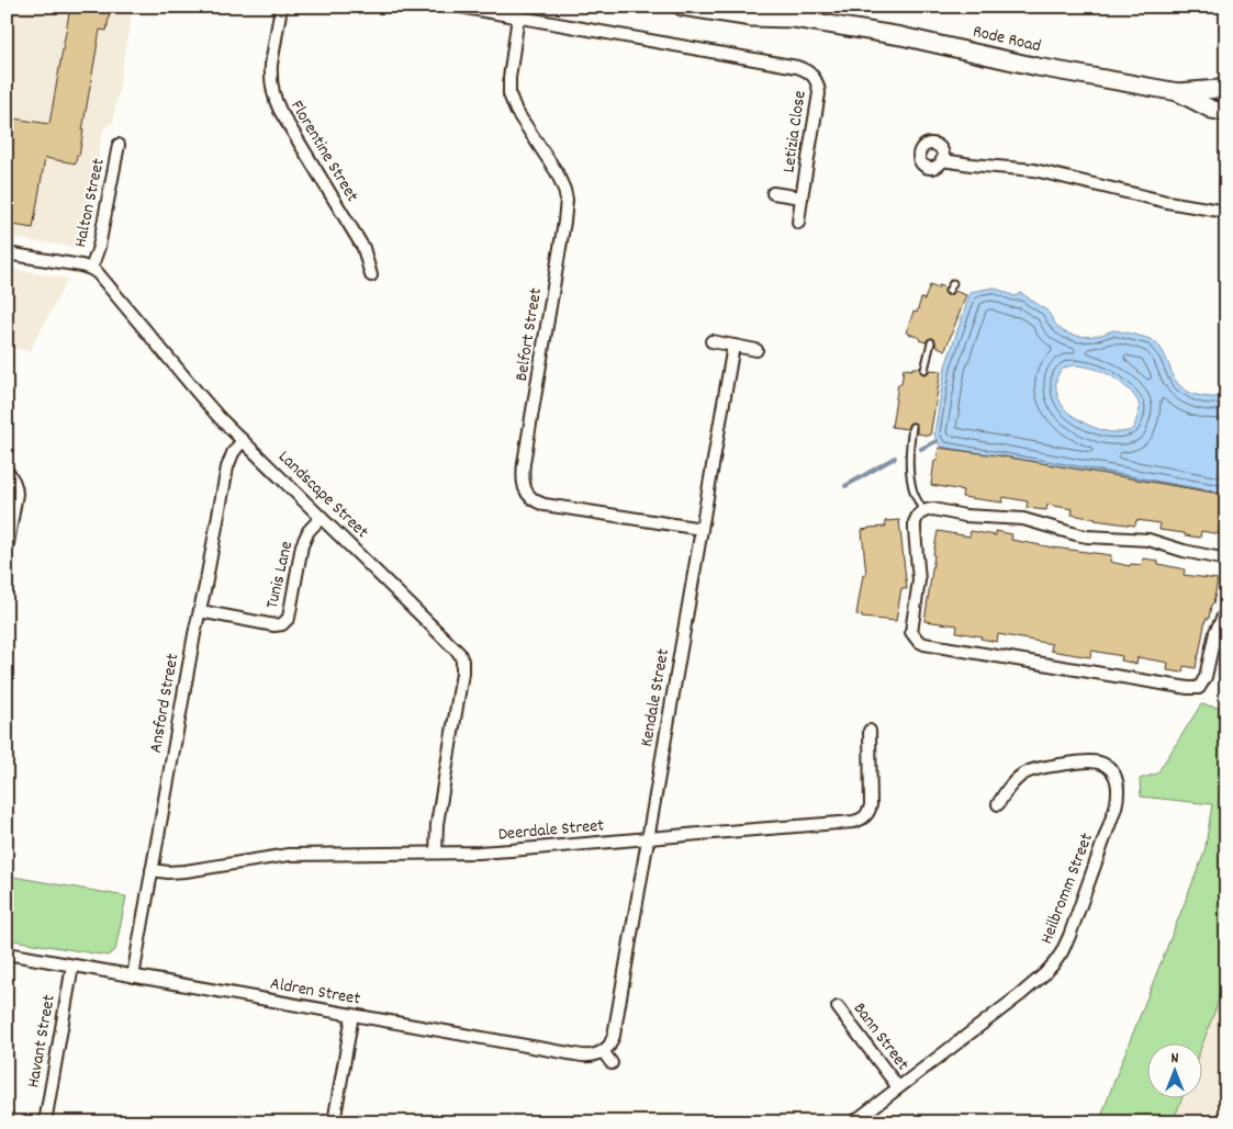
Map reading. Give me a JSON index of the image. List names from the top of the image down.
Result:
{
  "streets": {
    "main road": ["Rode Road"],
    "street": [
      "Letizia Close",
      "Florentine Street",
      "Halton Street",
      "Belfort Street",
      "Landscape Street",
      "Tunis Lane",
      "Kendale Street",
      "Ansford Street",
      "Deerdale Street",
      "Heilbromm Street",
      "Aldren Street",
      "Bann Street",
      "Havant Street"
    ]
  },
  "crossings": [
    ["Letizia Close", "Belfort Street"],
    ["Halton Street", "Landscape Street"],
    ["Belfort Street", "Kendale Street"],
    ["Landscape Street", "Tunis Lane"],
    ["Landscape Street", "Ansford Street"],
    ["Landscape Street", "Deerdale Street"],
    ["Tunis Lane", "Ansford Street"],
    ["Kendale Street", "Deerdale Street"],
    ["Kendale Street", "Aldren Street"],
    ["Ansford Street", "Deerdale Street"],
    ["Ansford Street", "Aldren Street"],
    ["Heilbromm Street", "Bann Street"],
    ["Aldren Street", "Havant Street"]
  ],
  "north": "top"
}
